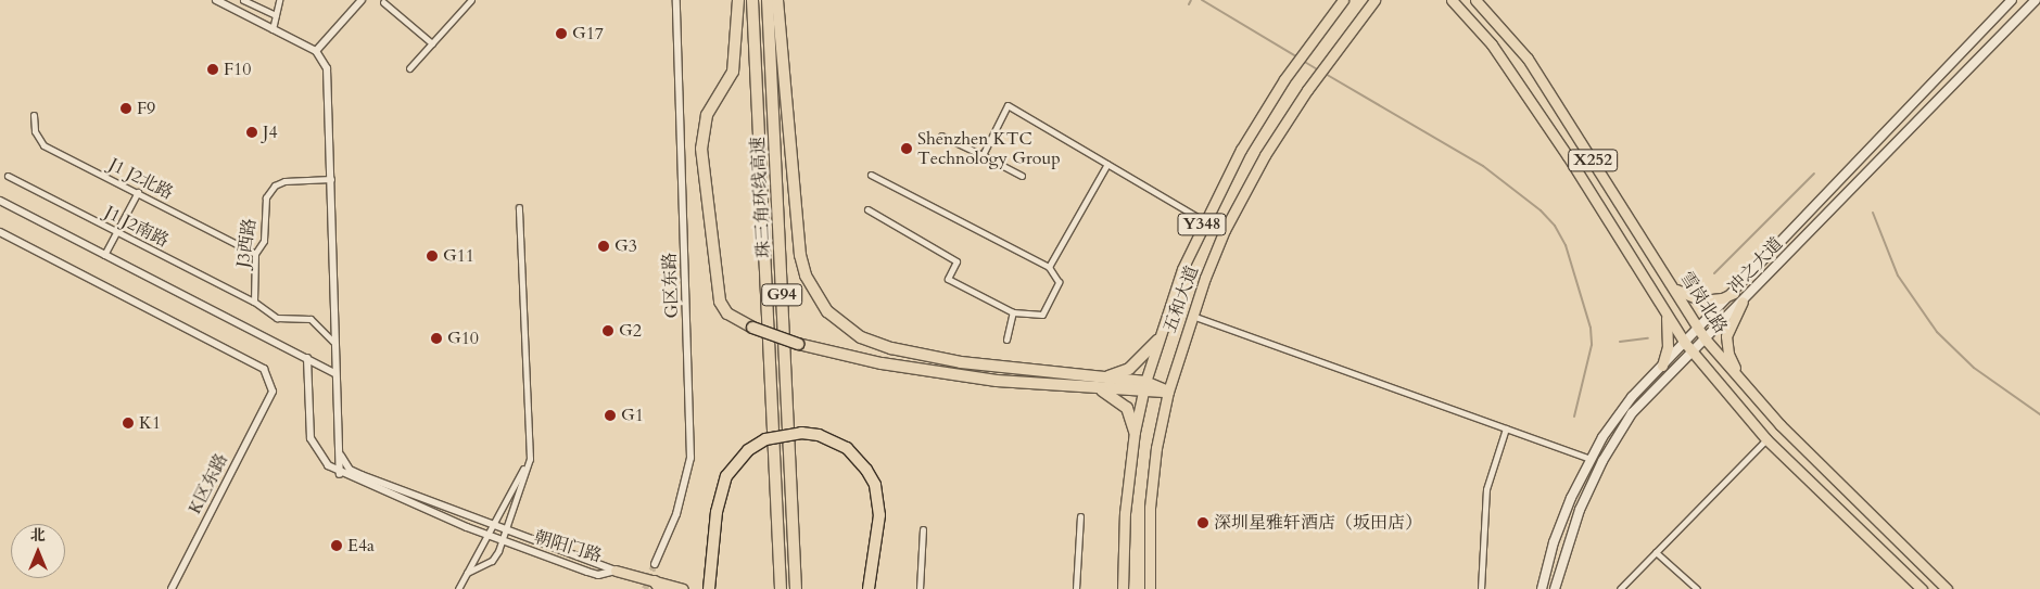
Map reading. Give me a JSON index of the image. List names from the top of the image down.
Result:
{
  "streets": {
    "highway": ["珠三角环线高速", "G94"],
    "main road": [
      "X252",
      "Y348",
      "冲之大道",
      "五和大道",
      "雪岗北路"
    ],
    "street": [
      "J1 J2北路",
      "J1 J2南路",
      "J3西路",
      "G区东路",
      "K区东路",
      "朝阳门路"
    ]
  },
  "crossings": [
    ["J1 J2北路", "J3西路"],
    ["J1 J2南路", "J3西路"],
    ["冲之大道", "雪岗北路"]
  ],
  "places": [
    "G17",
    "F10",
    "F9",
    "J4",
    "Shenzhen KTC Technology Group",
    "G3",
    "G11",
    "G2",
    "G10",
    "G1",
    "K1",
    "深圳星雅轩酒店（坂田店）",
    "E4a"
  ],
  "north": "top"
}
